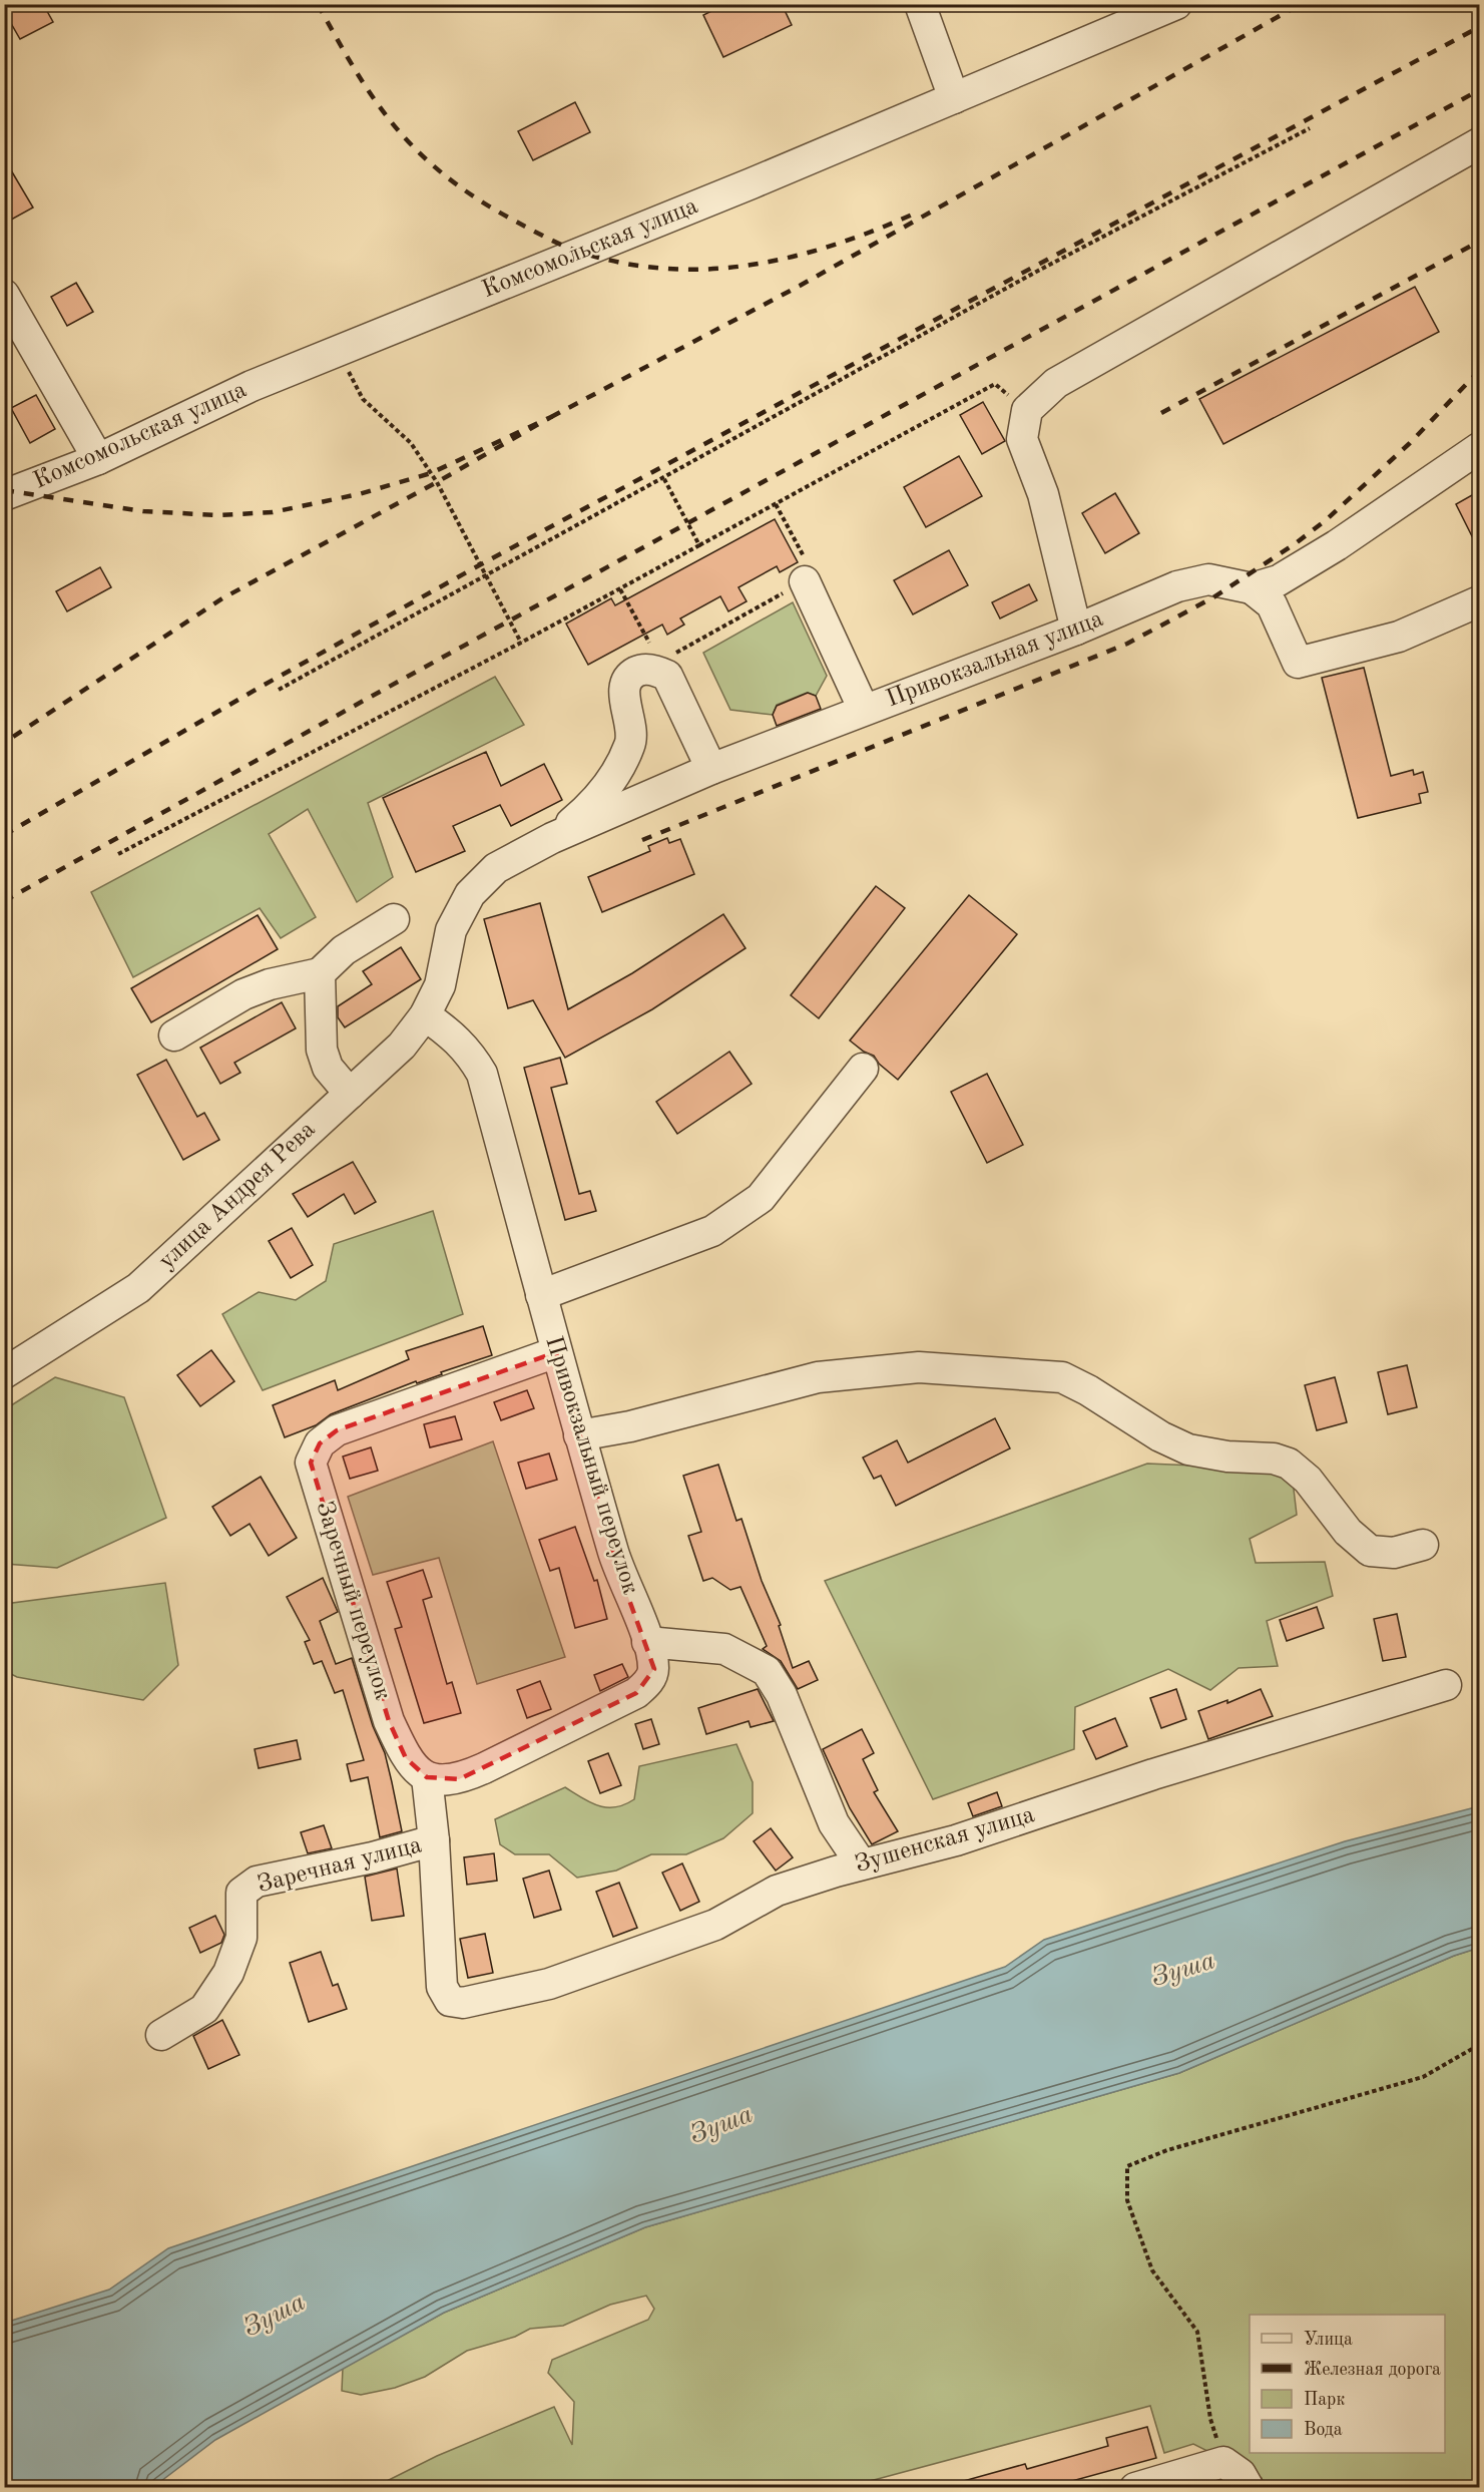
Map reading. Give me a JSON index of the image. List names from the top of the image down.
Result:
{
  "streets": {
    "street": [
      "Комсомольская улица",
      "Привокзальная улица",
      "улица Андрея Рева",
      "Привокзальный переулок",
      "Заречный переулок",
      "Зушенская улица",
      "Заречная улица"
    ]
  },
  "crossings": [
    ["Привокзальная улица", "улица Андрея Рева"],
    ["улица Андрея Рева", "Привокзальный переулок"],
    ["Привокзальный переулок", "Заречный переулок"],
    ["Зушенская улица", "Заречная улица"]
  ],
  "water": ["Зуша"],
  "legend": [
    "Улица",
    "Железная дорога",
    "Парк",
    "Вода"
  ]
}
